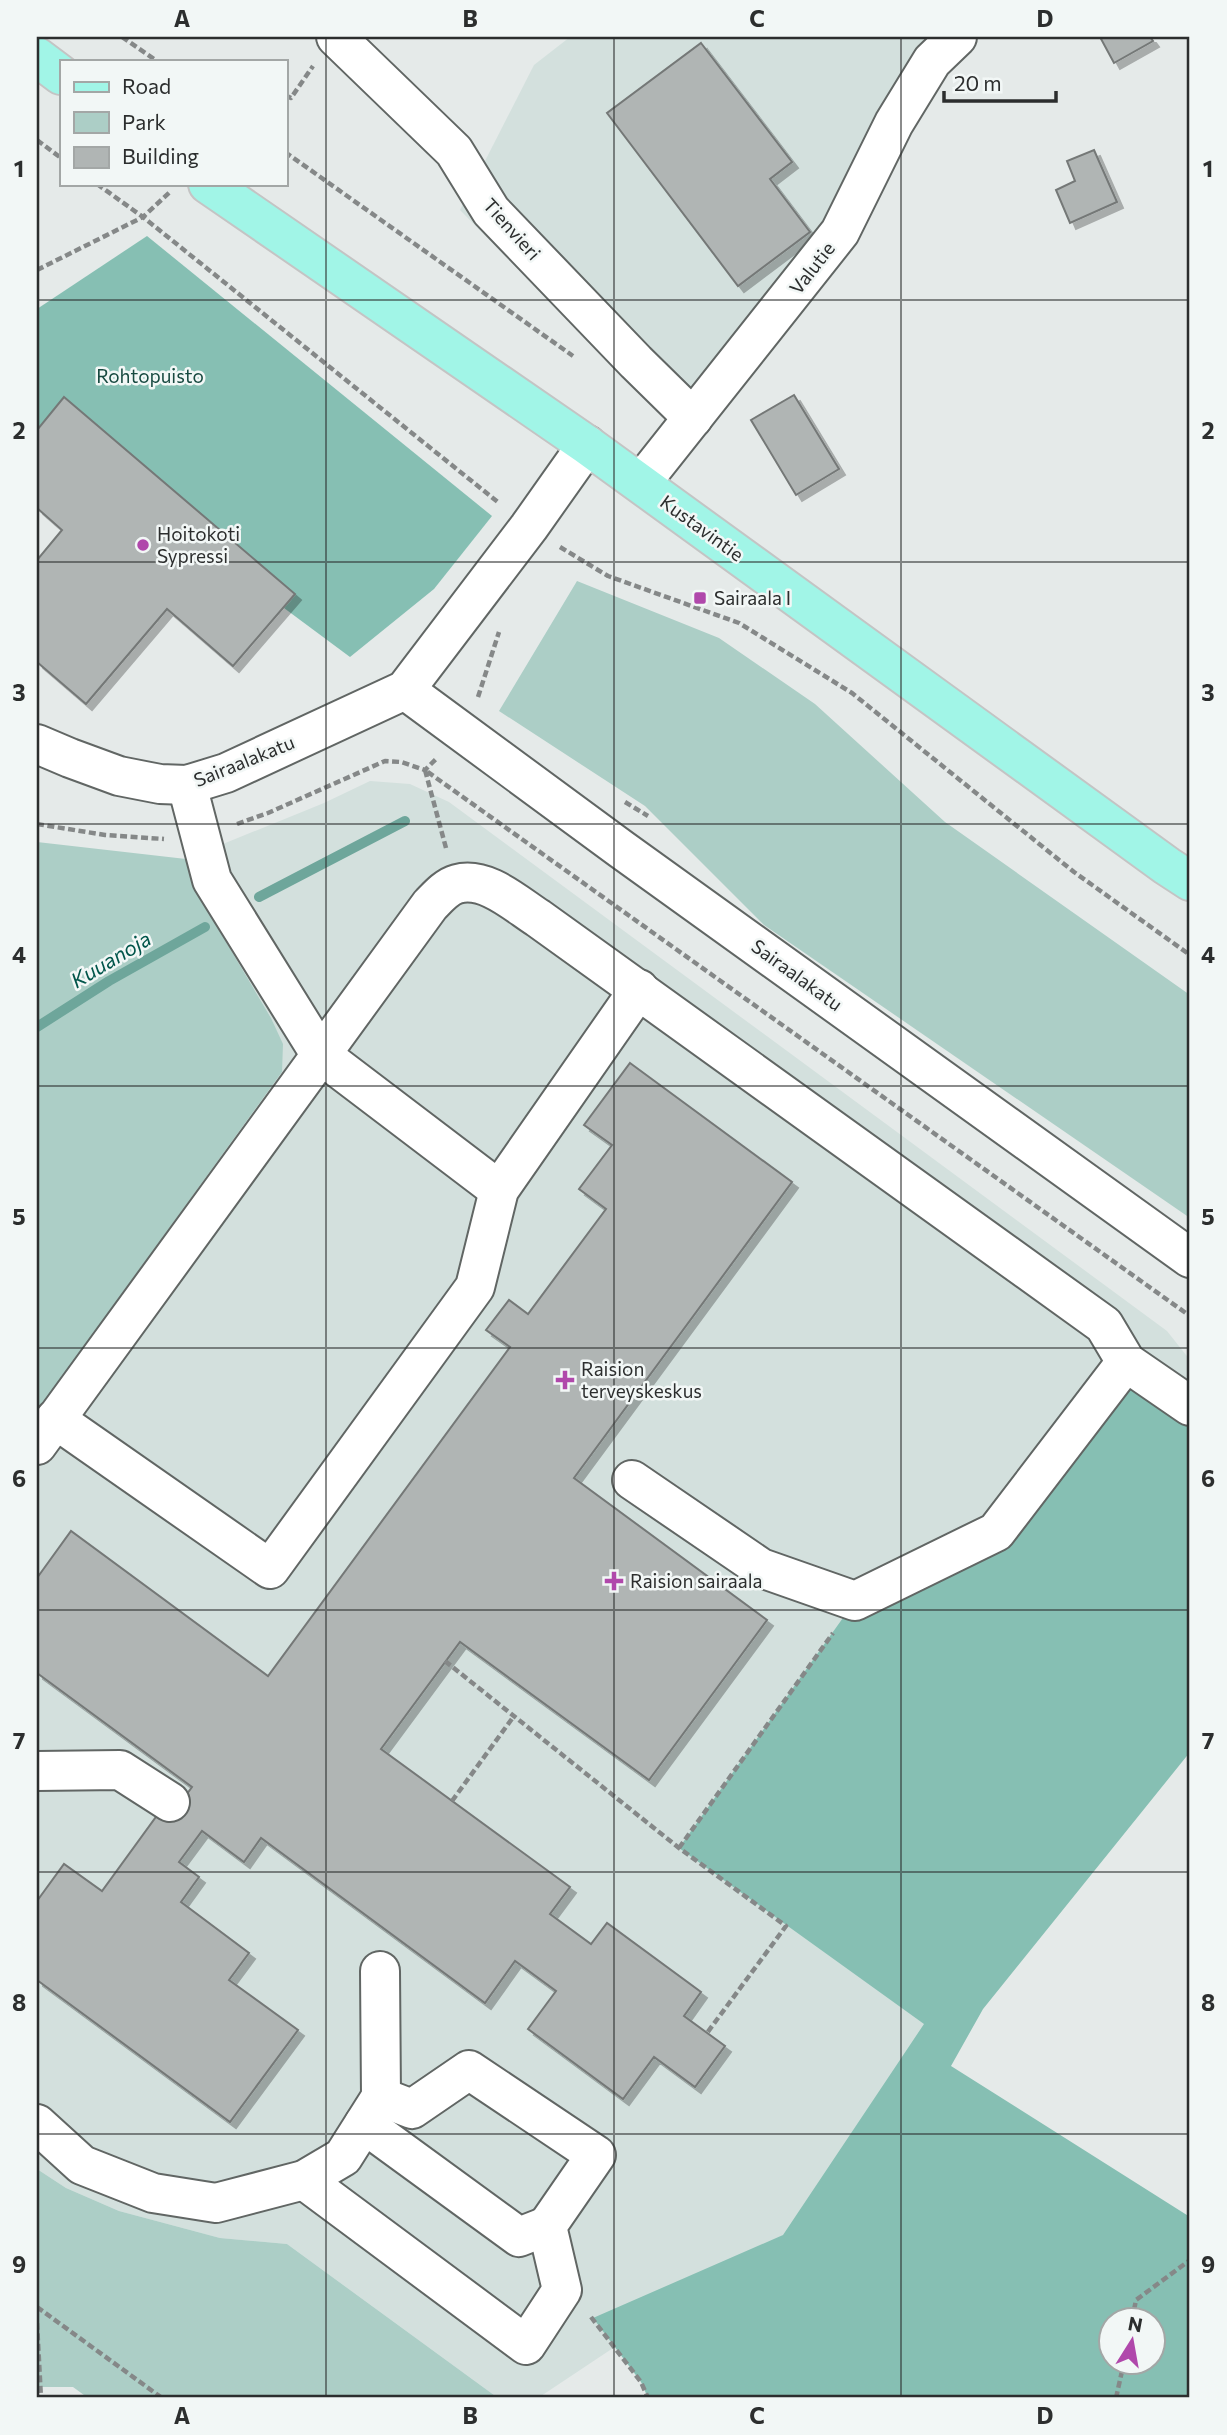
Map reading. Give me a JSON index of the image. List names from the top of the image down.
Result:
{
  "streets": {
    "main road": ["Kustavintie"],
    "street": ["Tienvieri", "Valutie", "Sairaalakatu"]
  },
  "crossings": [
    ["Tienvieri", "Valutie"],
    ["Valutie", "Kustavintie"],
    ["Kustavintie", "Sairaalakatu"]
  ],
  "water": ["Kuuanoja"],
  "parks": ["Rohtopuisto"],
  "places": {
    "other": ["Hoitokoti Sypressi"],
    "transit": ["Sairaala I"],
    "health": ["Raision terveyskeskus", "Raision sairaala"]
  },
  "legend": ["Road", "Park", "Building"],
  "scale_bar": "20 m",
  "north": "top",
  "grid": {
    "columns": [
      "A",
      "B",
      "C",
      "D"
    ],
    "rows": [
      "1",
      "2",
      "3",
      "4",
      "5",
      "6",
      "7",
      "8",
      "9"
    ]
  }
}
